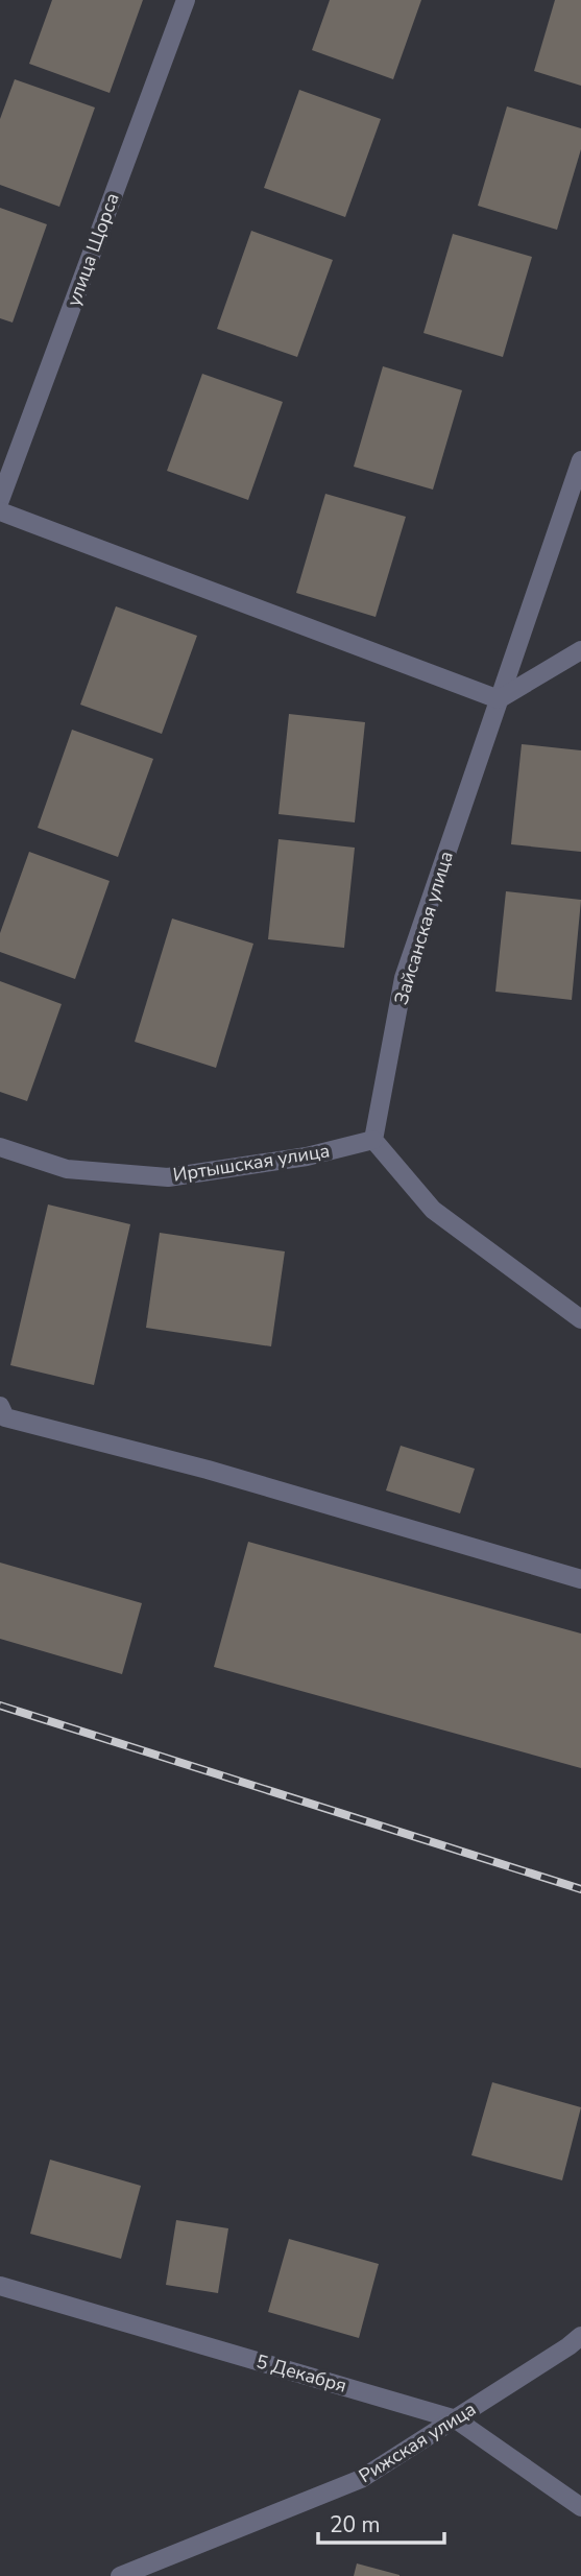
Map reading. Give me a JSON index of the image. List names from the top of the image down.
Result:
{
  "streets": {
    "street": [
      "улица Щорса",
      "Зайсанская улица",
      "Иртышская улица",
      "5 Декабря",
      "Рижская улица"
    ]
  },
  "crossings": [
    ["Зайсанская улица", "Иртышская улица"],
    ["5 Декабря", "Рижская улица"]
  ],
  "scale_bar": "20 m"
}
